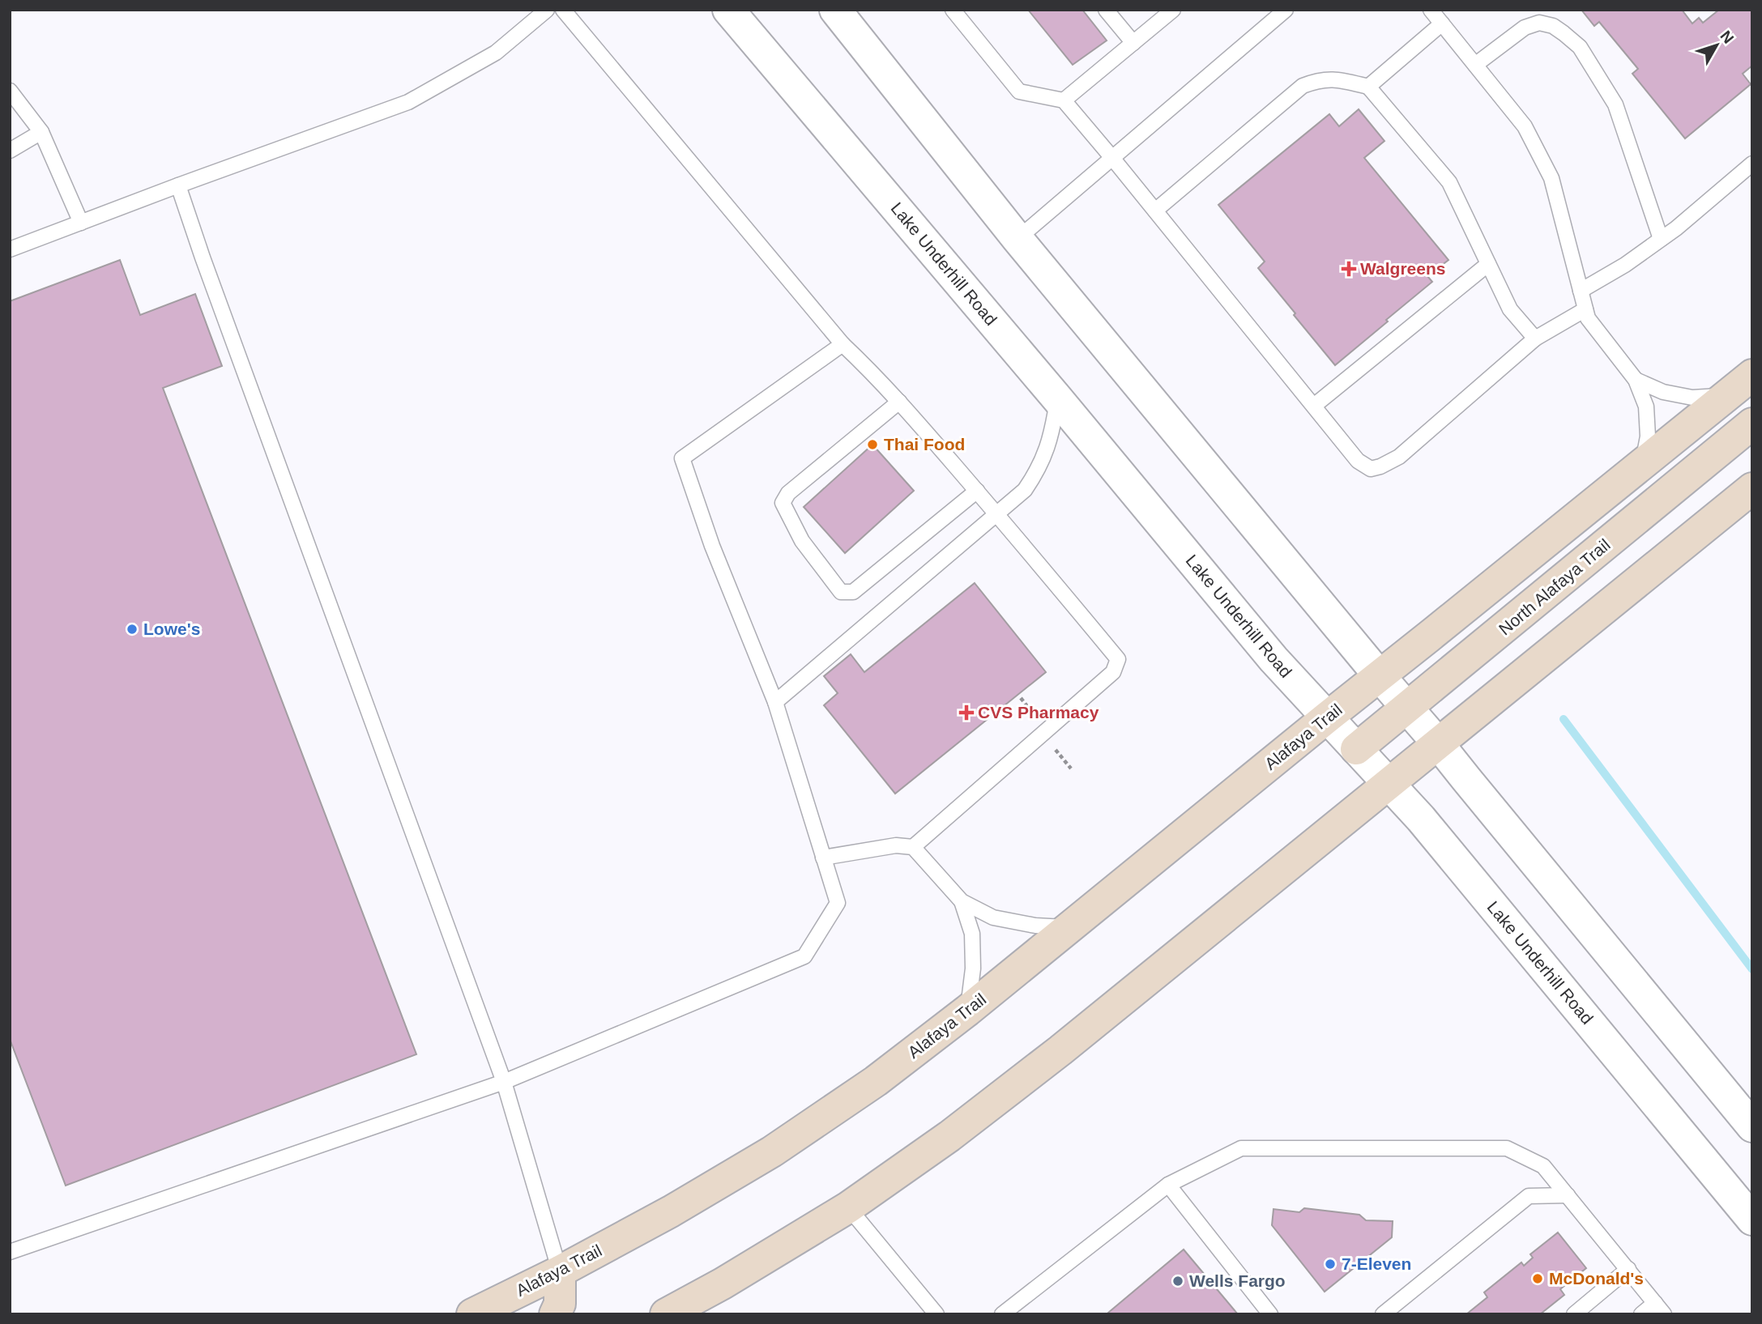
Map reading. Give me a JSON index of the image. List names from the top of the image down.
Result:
{
  "streets": {
    "main road": ["North Alafaya Trail", "Alafaya Trail"],
    "street": ["Lake Underhill Road"]
  },
  "crossings": [
    ["Lake Underhill Road", "North Alafaya Trail"],
    ["Lake Underhill Road", "Alafaya Trail"]
  ],
  "places": {
    "health": ["Walgreens", "CVS Pharmacy"],
    "other": [
      "Thai Food",
      "Lowe's",
      "7-Eleven",
      "McDonald's",
      "Wells Fargo"
    ]
  },
  "north": "top right"
}
